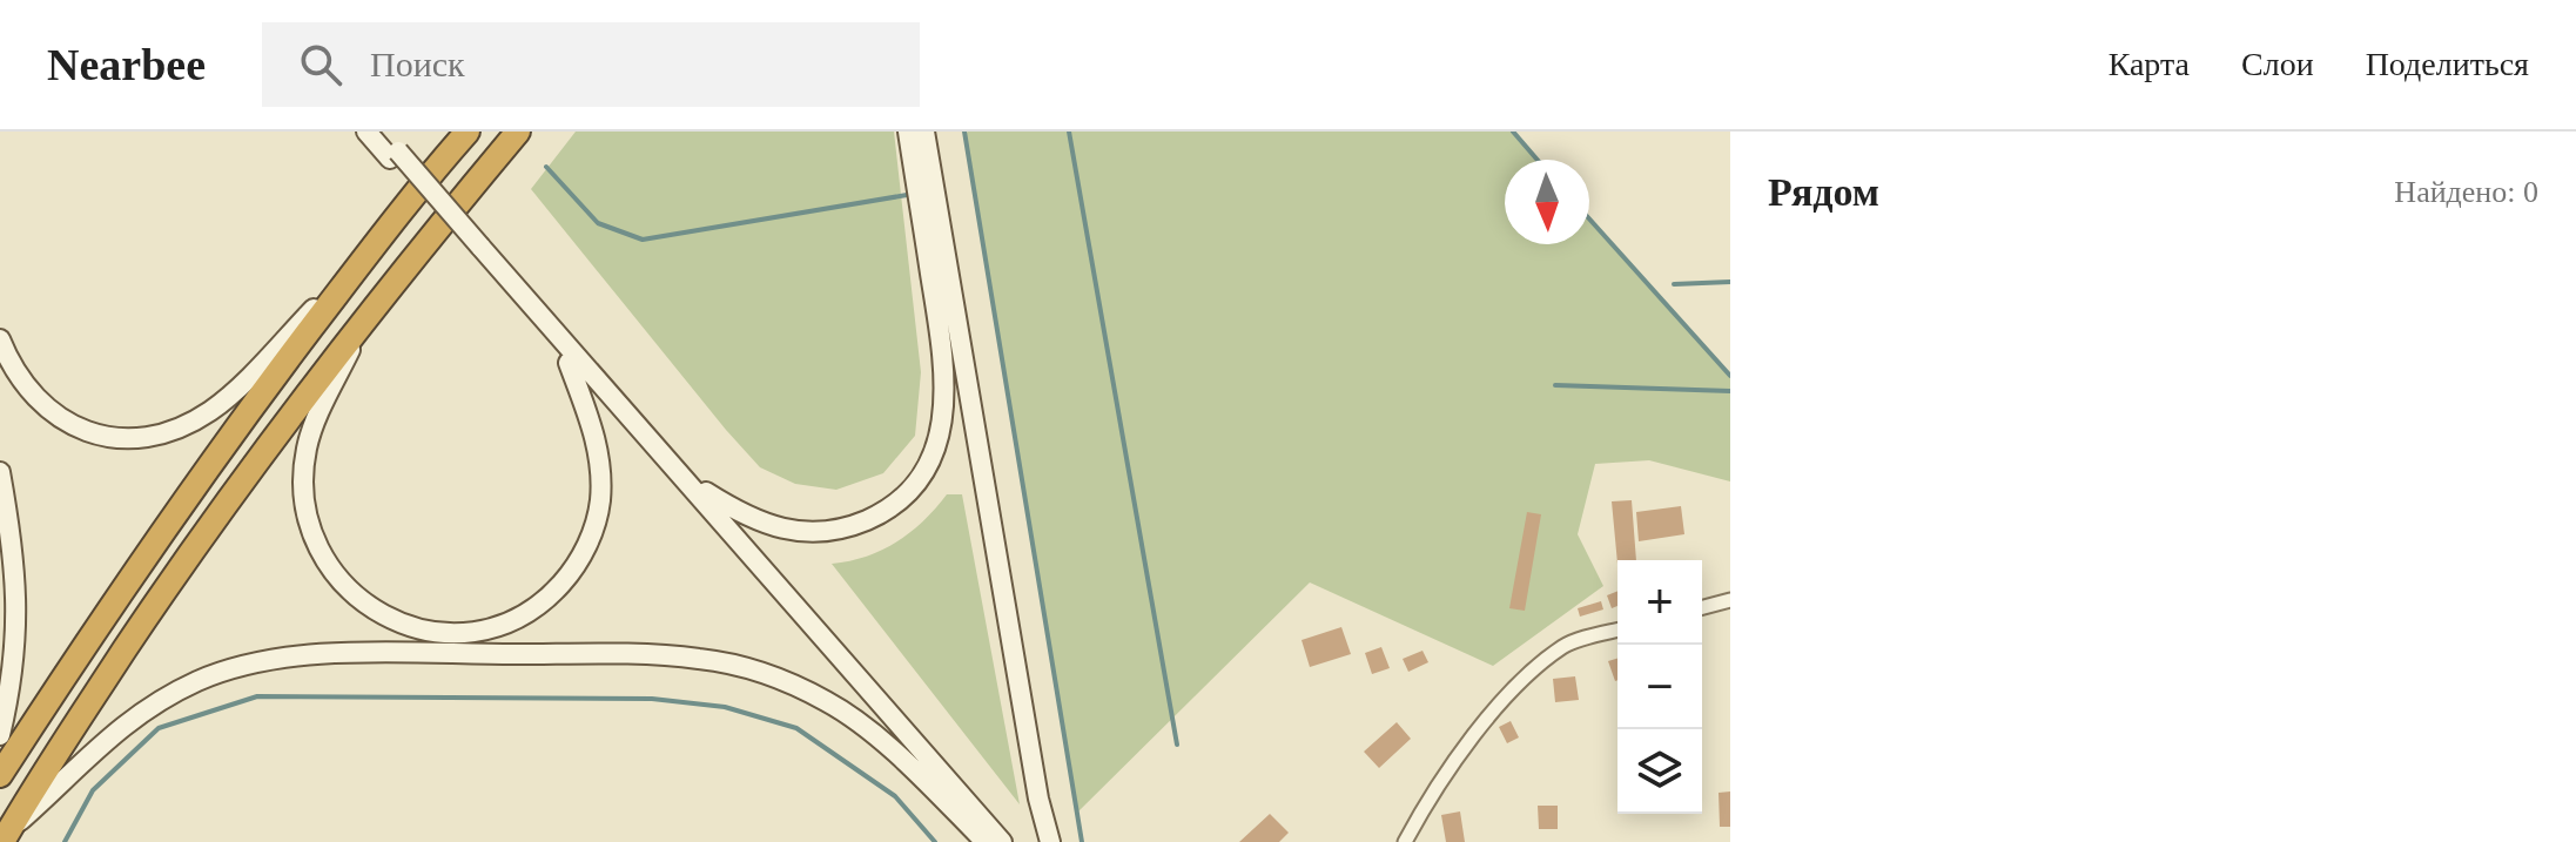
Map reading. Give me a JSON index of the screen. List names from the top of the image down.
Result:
{
  "north": "bottom",
  "page": {
    "header": "Nearbee",
    "search": "Поиск",
    "nav": ["Карта", "Слои", "Поделиться"],
    "heading": ["Рядом", "Найдено: 0"],
    "map_buttons": ["+", "−"]
  }
}
